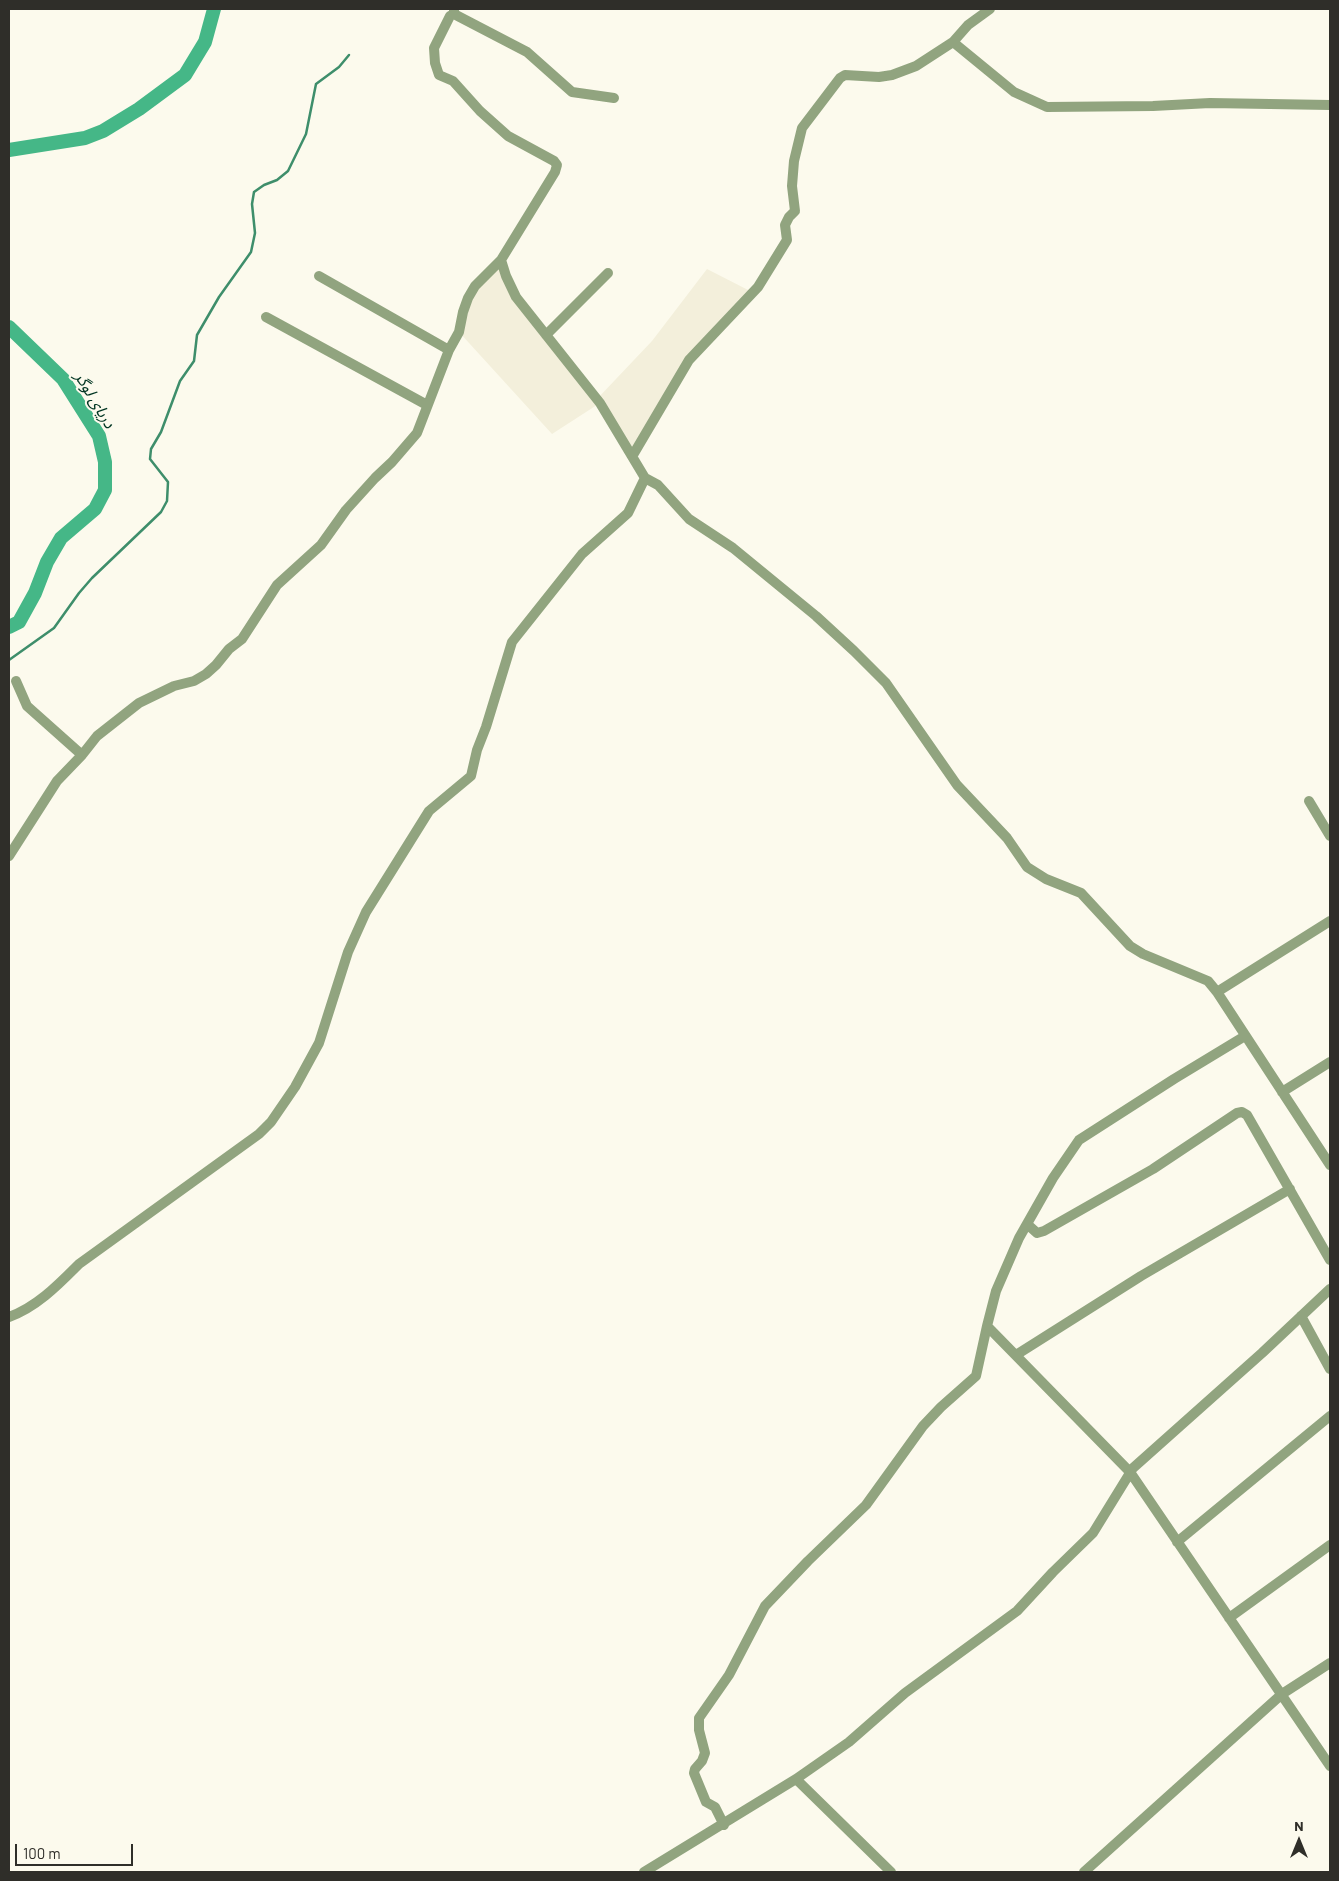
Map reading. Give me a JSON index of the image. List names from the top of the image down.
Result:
{
  "water": ["دریای لوگر"],
  "scale_bar": "100 m",
  "north": "top"
}
